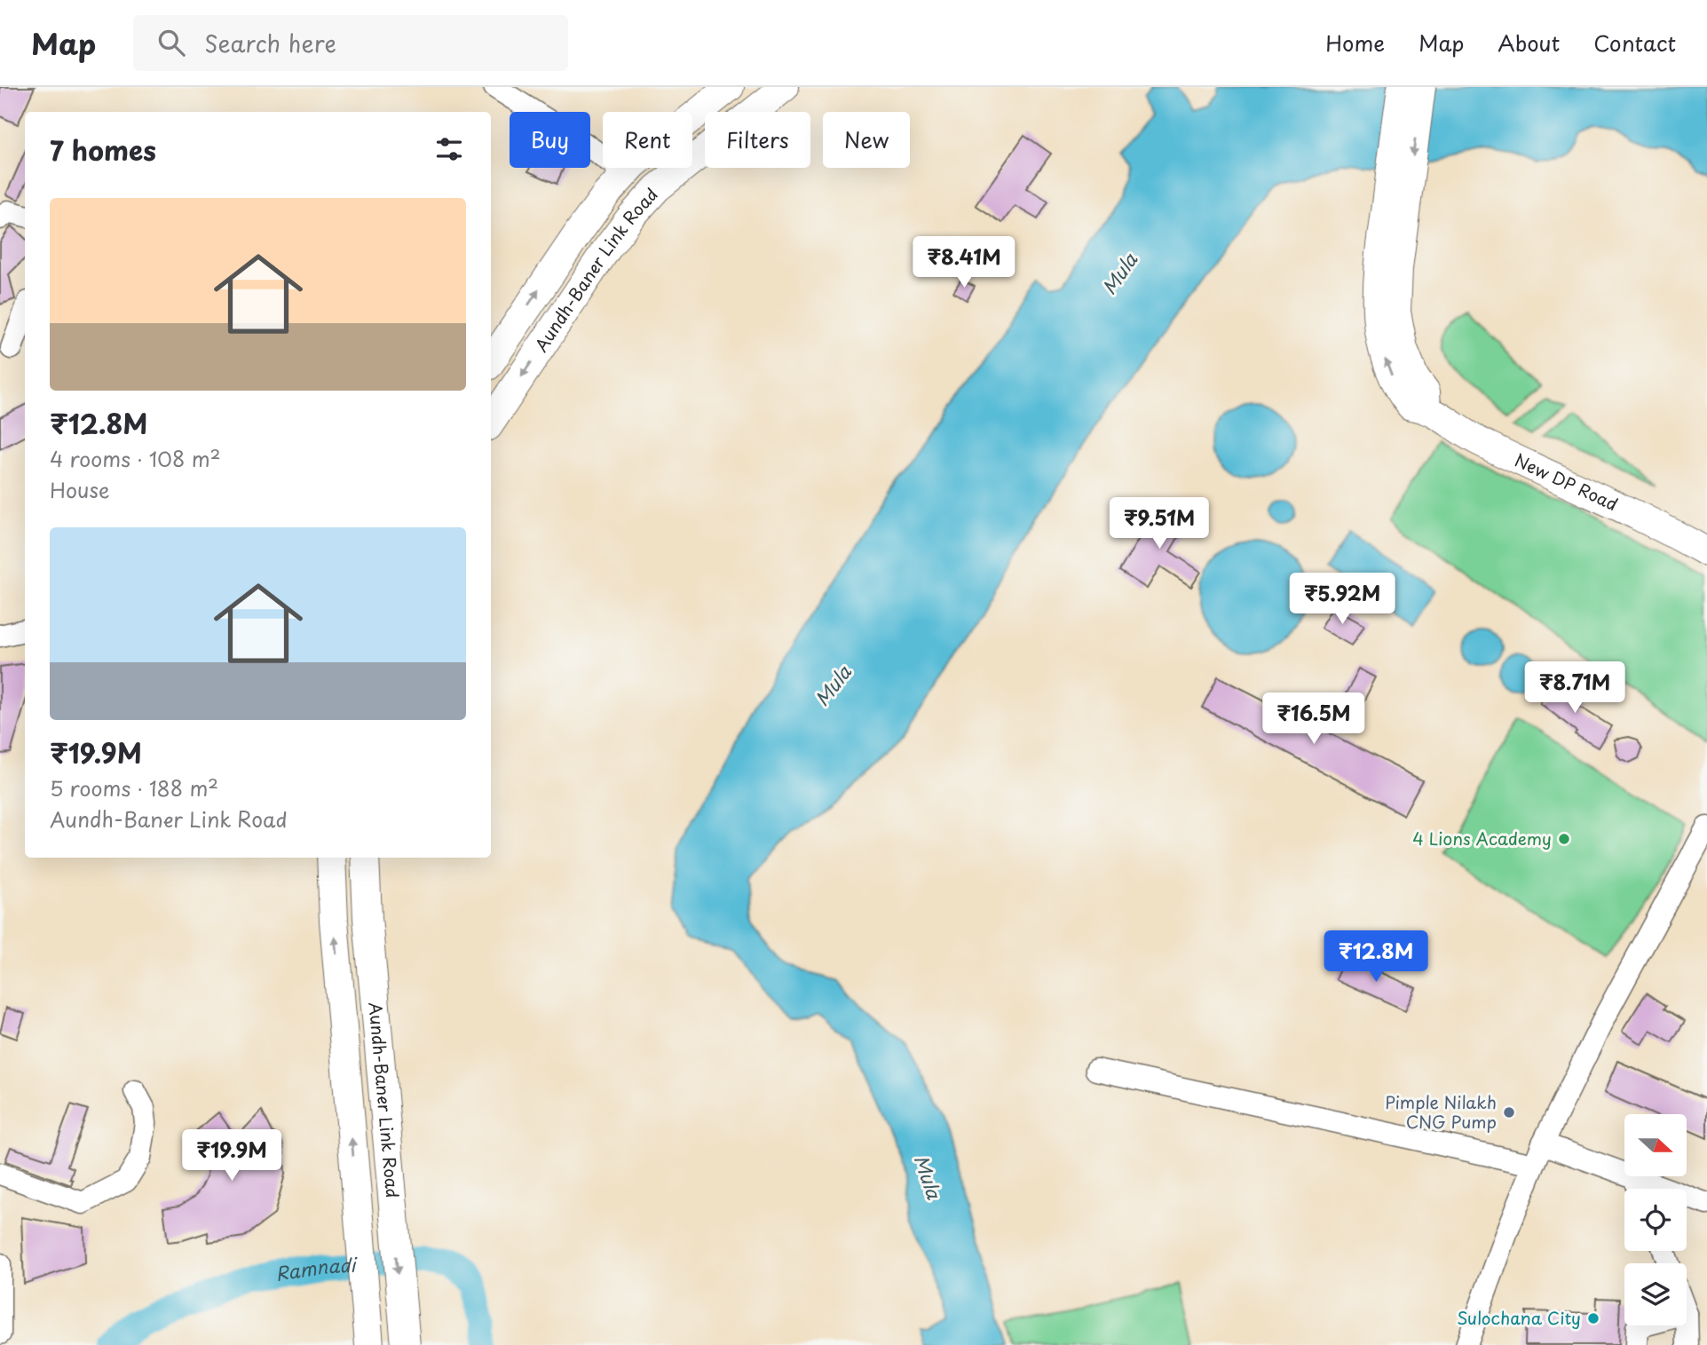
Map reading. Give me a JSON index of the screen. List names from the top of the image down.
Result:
{
  "streets": {
    "main road": ["Aundh-Baner Link Road", "New DP Road"]
  },
  "water": ["Mula", "Ramnadi"],
  "places": ["4 Lions Academy", "Pimple Nilakh CNG Pump", "Sulochana City"],
  "north": "right",
  "page": {
    "header": "Map",
    "search": "Search here",
    "nav": [
      "Home",
      "Map",
      "About",
      "Contact"
    ],
    "chip": [
      "Buy",
      "Rent",
      "Filters",
      "New"
    ],
    "heading": "7 homes",
    "list": [
      {
        "name": "₹12.8M",
        "note": "4 rooms · 108 m² · House"
      },
      {
        "name": "₹19.9M",
        "note": "5 rooms · 188 m² · Aundh-Baner Link Road"
      }
    ],
    "price": [
      "₹8.41M",
      "₹9.51M",
      "₹5.92M",
      "₹8.71M",
      "₹16.5M",
      "₹12.8M",
      "₹19.9M"
    ]
  }
}
